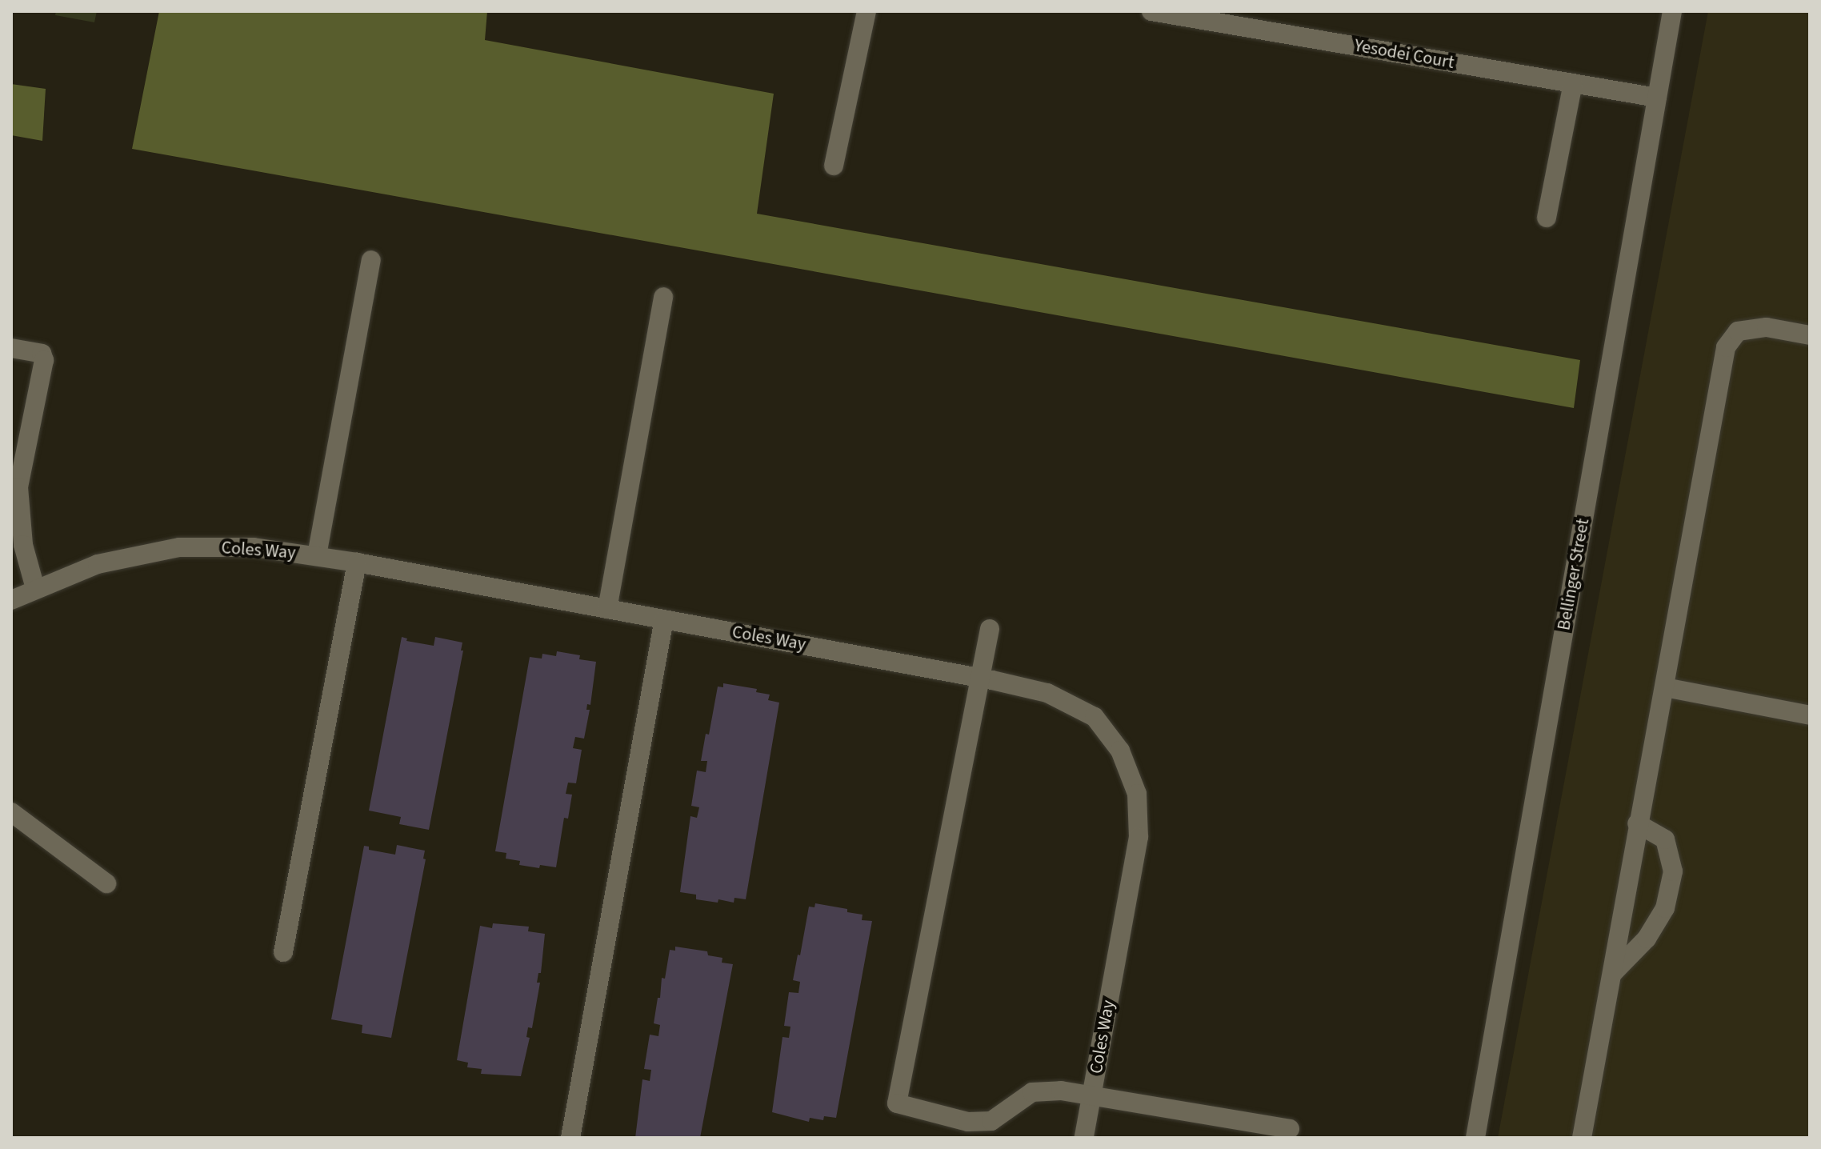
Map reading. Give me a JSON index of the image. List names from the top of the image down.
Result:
{
  "streets": {
    "street": ["Yesodei Court", "Coles Way", "Bellinger Street"]
  },
  "crossings": [
    ["Yesodei Court", "Bellinger Street"]
  ]
}
